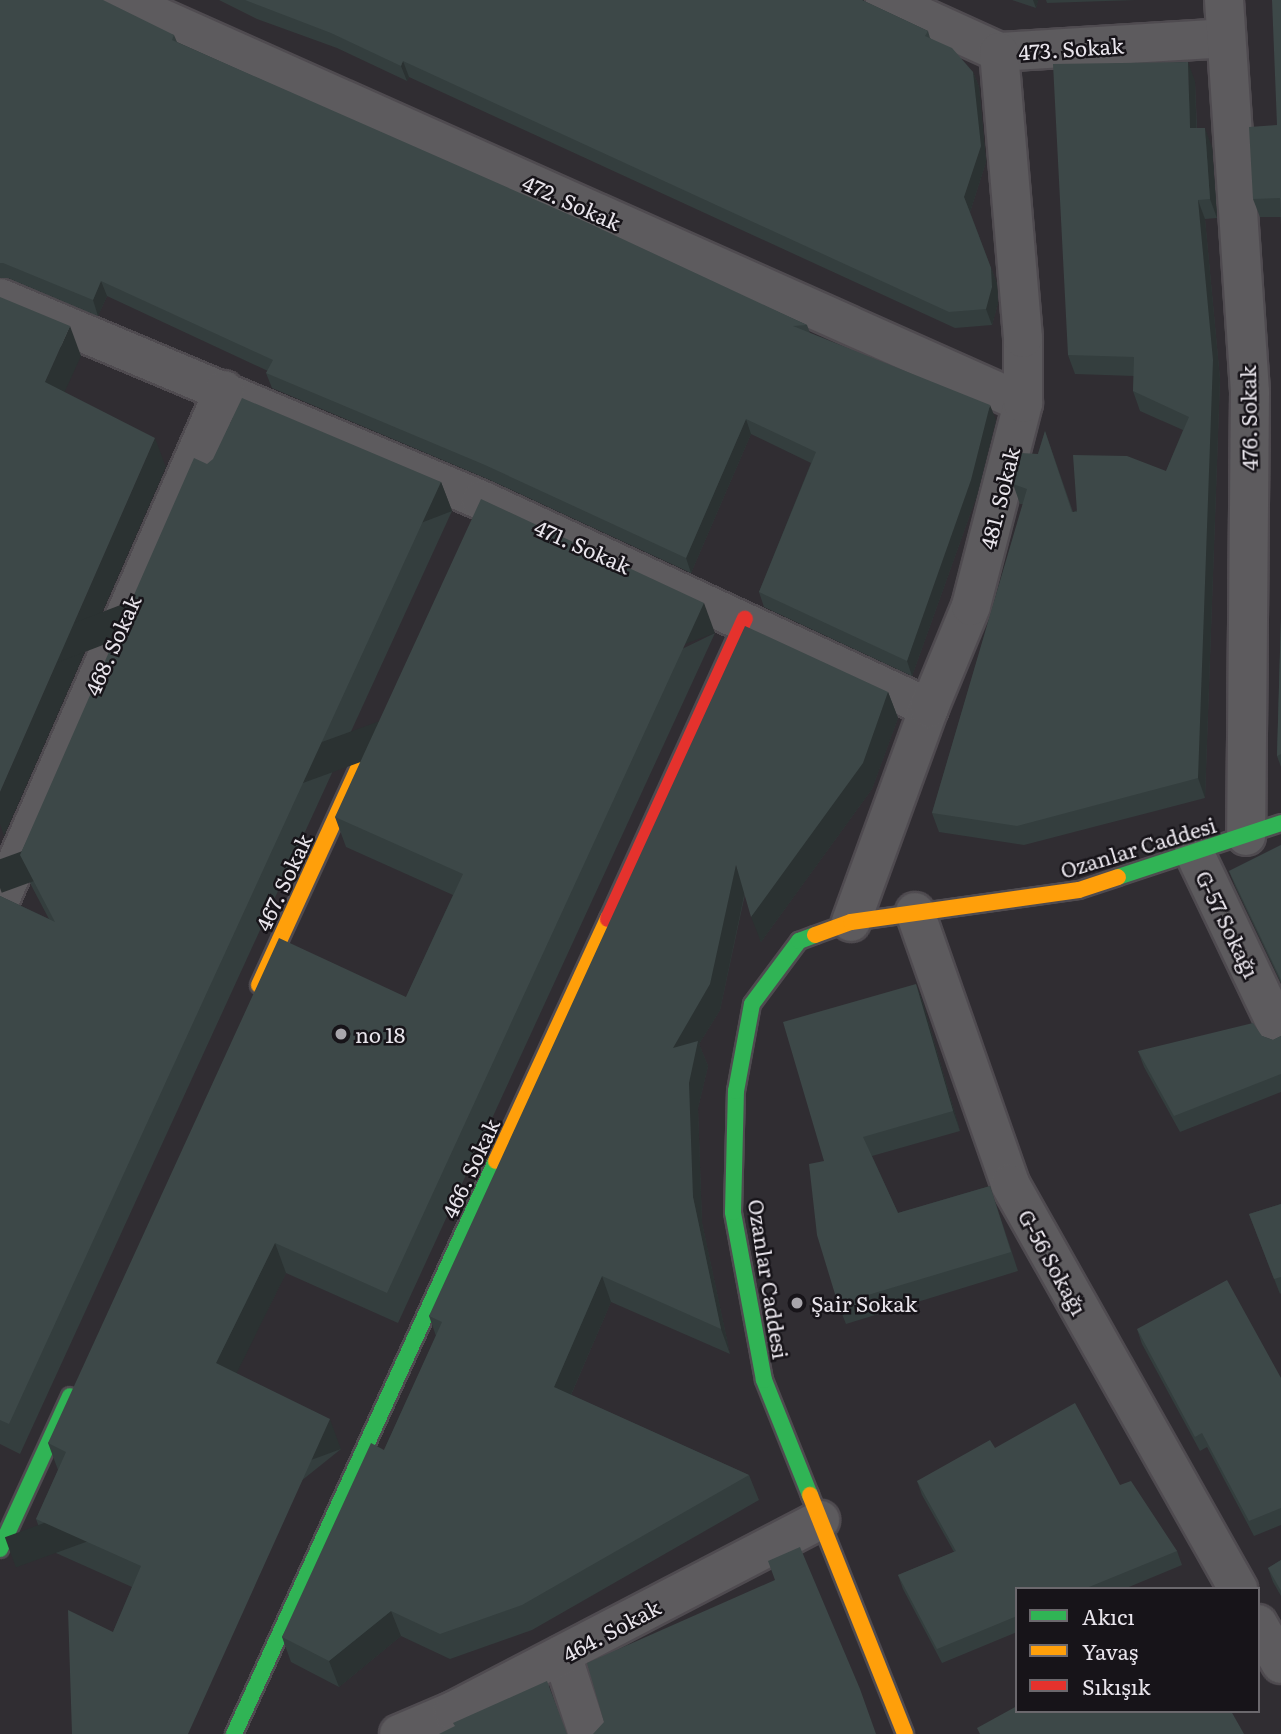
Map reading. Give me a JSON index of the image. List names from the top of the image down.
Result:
{
  "streets": {
    "street": [
      "473. Sokak",
      "472. Sokak",
      "476. Sokak",
      "481. Sokak",
      "471. Sokak",
      "468. Sokak",
      "Ozanlar Caddesi",
      "467. Sokak",
      "G-57 Sokağı",
      "466. Sokak",
      "G-56 Sokağı",
      "464. Sokak"
    ]
  },
  "crossings": [
    ["473. Sokak", "476. Sokak"],
    ["473. Sokak", "481. Sokak"],
    ["472. Sokak", "481. Sokak"],
    ["476. Sokak", "Ozanlar Caddesi"],
    ["481. Sokak", "471. Sokak"],
    ["481. Sokak", "Ozanlar Caddesi"],
    ["471. Sokak", "468. Sokak"],
    ["471. Sokak", "466. Sokak"],
    ["Ozanlar Caddesi", "G-57 Sokağı"],
    ["Ozanlar Caddesi", "G-56 Sokağı"],
    ["Ozanlar Caddesi", "464. Sokak"]
  ],
  "places": ["no 18", "Şair Sokak"],
  "legend": ["Akıcı", "Yavaş", "Sıkışık"]
}
